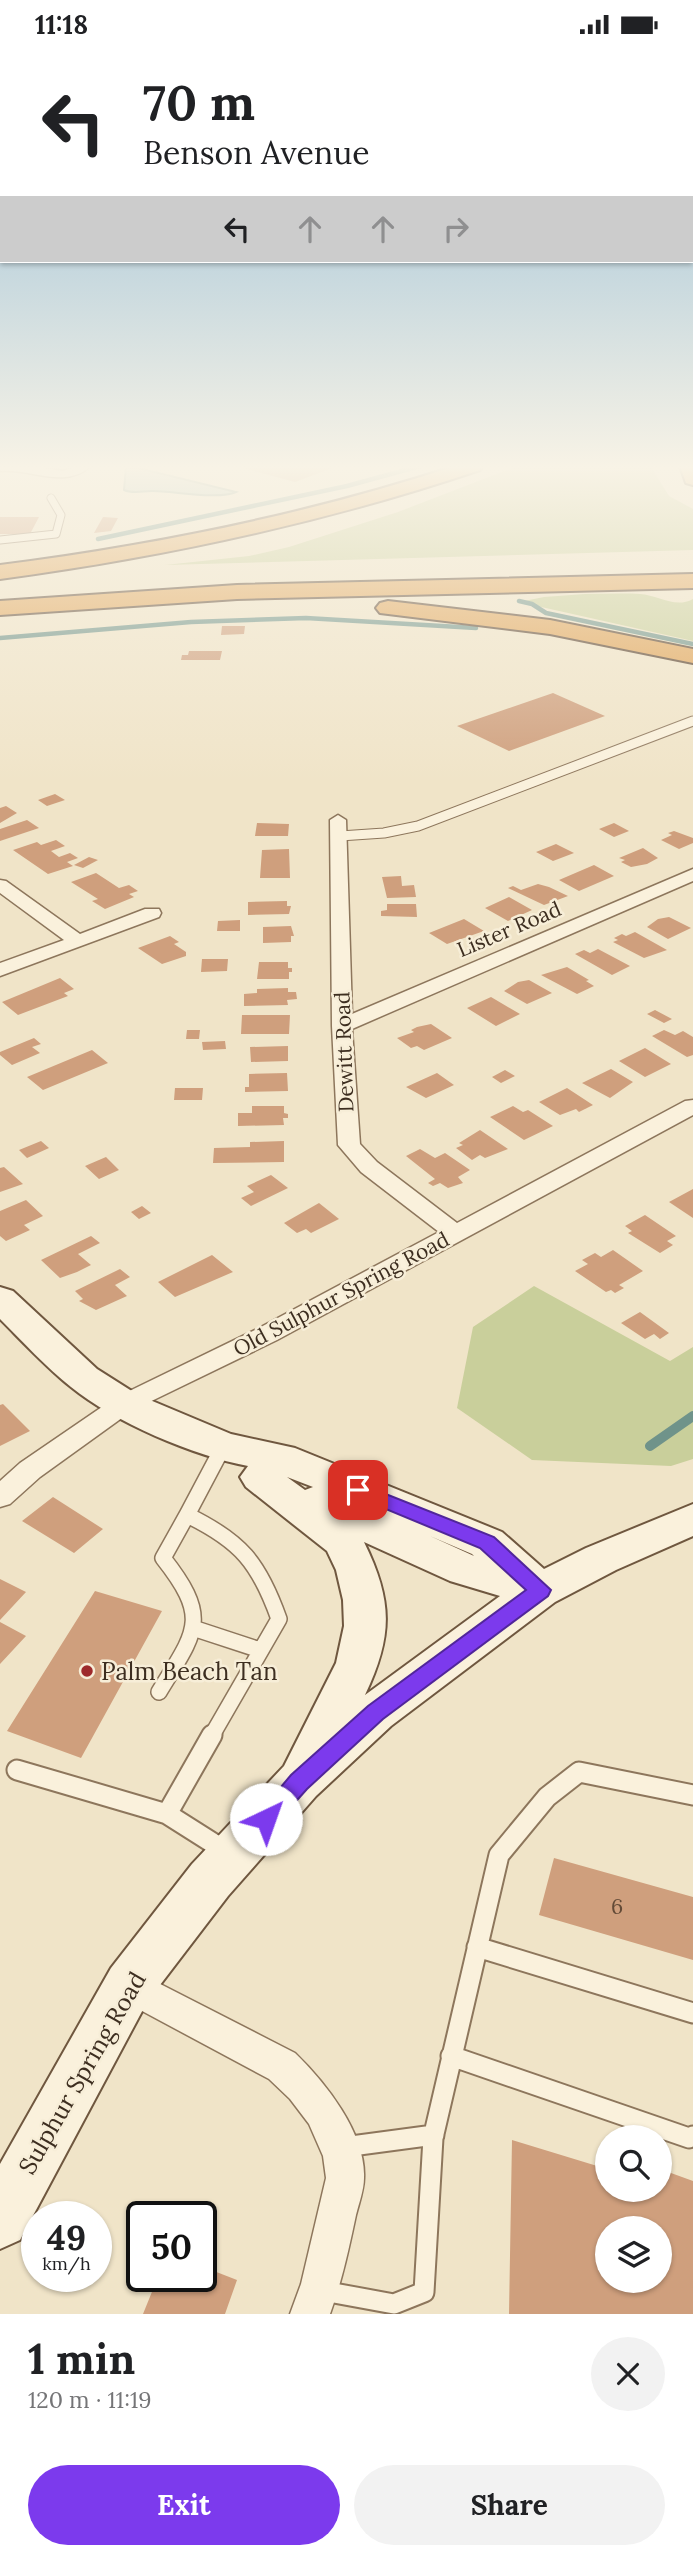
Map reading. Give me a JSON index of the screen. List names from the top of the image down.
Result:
{
  "streets": {
    "main road": ["Sulphur Spring Road"],
    "street": ["Lister Road", "Dewitt Road", "Old Sulphur Spring Road"]
  },
  "crossings": [
    ["Lister Road", "Dewitt Road"],
    ["Dewitt Road", "Old Sulphur Spring Road"]
  ],
  "places": ["Palm Beach Tan"],
  "house_numbers": ["6"],
  "page": {
    "status": "11:18",
    "turn": ["70 m", "Benson Avenue"],
    "speed": "49 km/h",
    "limit": "50",
    "heading": ["1 min", "120 m · 11:19"],
    "buttons": ["Exit", "Share"]
  }
}
